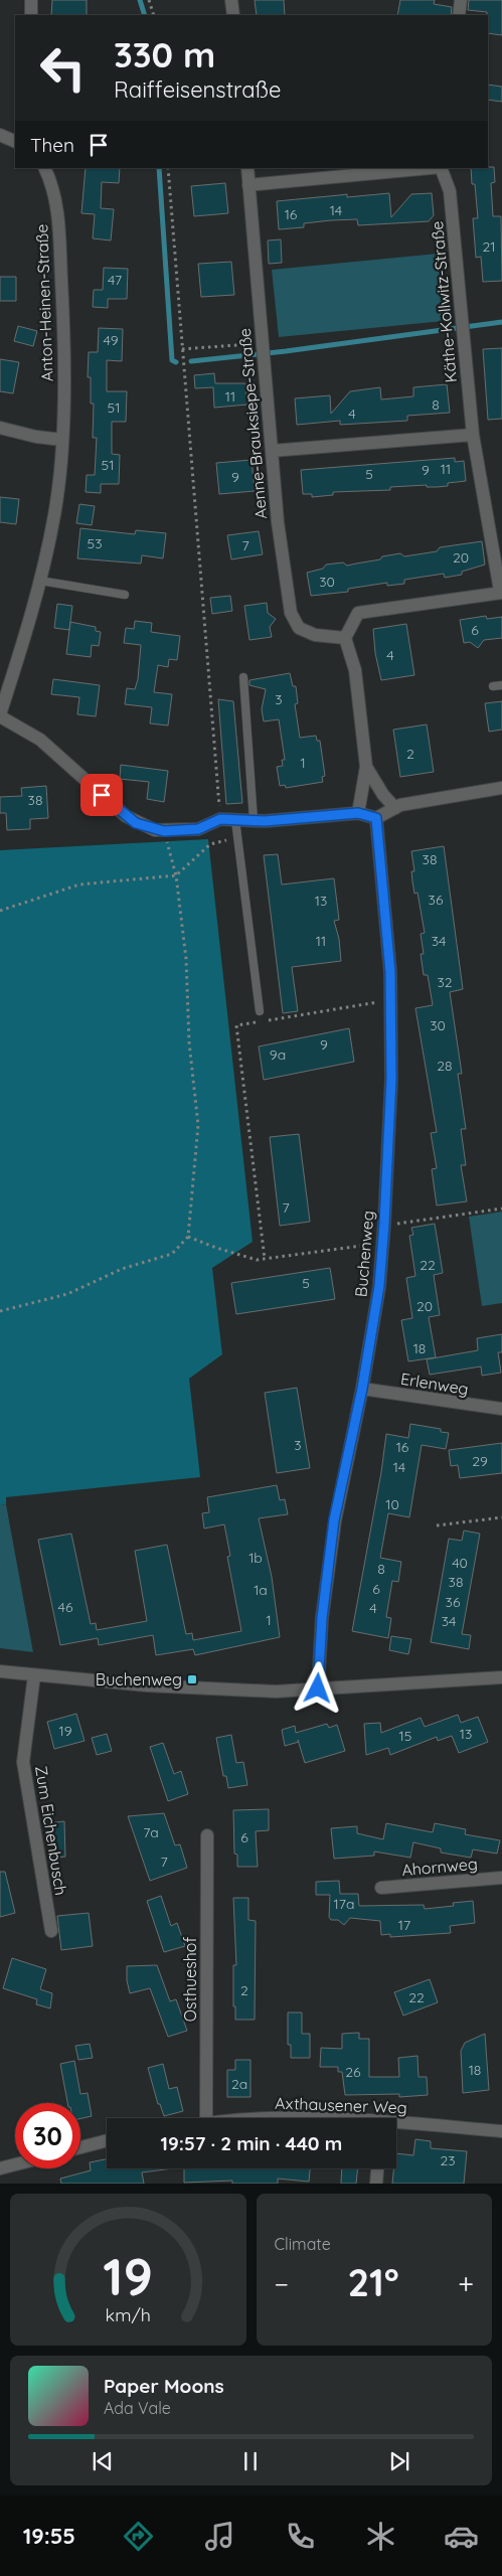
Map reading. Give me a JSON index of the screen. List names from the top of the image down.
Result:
{
  "streets": {
    "street": [
      "Käthe-Kollwitz-Straße",
      "Anton-Heinen-Straße",
      "Aenne-Brauksiepe-Straße",
      "Buchenweg",
      "Erlenweg",
      "Zum Eichenbusch",
      "Ahornweg",
      "Osthueshof",
      "Axthausener Weg"
    ]
  },
  "crossings": [
    ["Käthe-Kollwitz-Straße", "Aenne-Brauksiepe-Straße"],
    ["Buchenweg", "Erlenweg"]
  ],
  "places": {
    "transit": ["Buchenweg"]
  },
  "house_numbers": [
    "14",
    "16",
    "21",
    "47",
    "49",
    "11",
    "8",
    "51",
    "4",
    "51",
    "11",
    "9",
    "5",
    "9",
    "53",
    "7",
    "20",
    "30",
    "6",
    "4",
    "3",
    "2",
    "1",
    "38",
    "38",
    "36",
    "13",
    "11",
    "34",
    "32",
    "30",
    "9",
    "9a",
    "28",
    "7",
    "22",
    "5",
    "20",
    "18",
    "3",
    "16",
    "29",
    "14",
    "10",
    "1b",
    "40",
    "8",
    "38",
    "6",
    "1a",
    "36",
    "46",
    "4",
    "1",
    "34",
    "19",
    "13",
    "15",
    "7a",
    "6",
    "7",
    "17a",
    "17",
    "2",
    "22",
    "18",
    "26",
    "2a",
    "23"
  ],
  "page": {
    "turn": ["330 m", "Raiffeisenstraße"],
    "then": "Then",
    "limit": "30",
    "trip": "19:57 · 2 min · 440 m",
    "tile": "Climate",
    "heat": ["−", "21°", "+"],
    "song": ["Paper Moons", "Ada Vale"],
    "tabs": "19:55",
    "gauge": ["19", "km/h"]
  }
}
